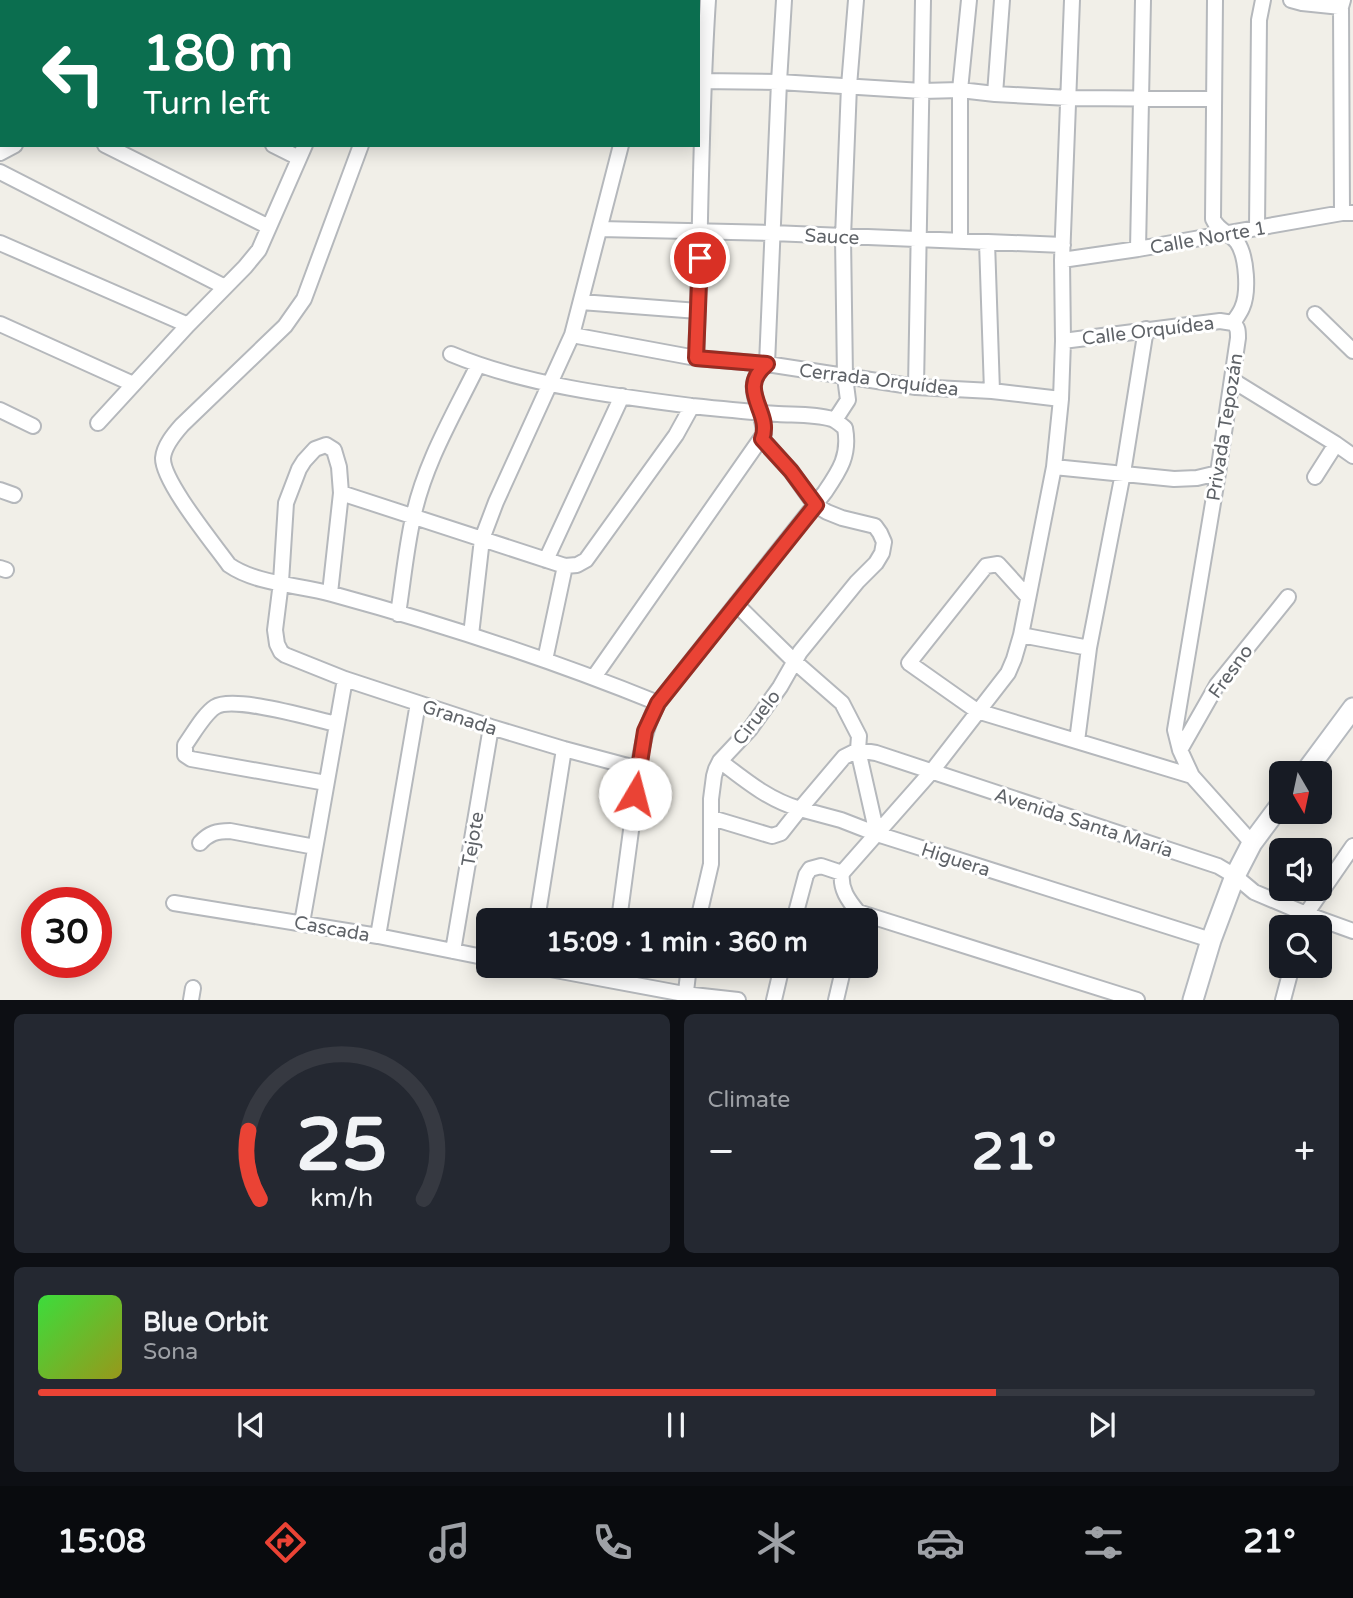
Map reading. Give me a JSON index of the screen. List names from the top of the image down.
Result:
{
  "streets": {
    "street": [
      "Sauce",
      "Calle Norte 1",
      "Calle Orquídea",
      "Cerrada Orquídea",
      "Privada Tepozán",
      "Fresno",
      "Granada",
      "Ciruelo",
      "Avenida Santa María",
      "Tejote",
      "Higuera",
      "Cascada"
    ]
  },
  "crossings": [
    ["Sauce", "Calle Norte 1"],
    ["Calle Norte 1", "Privada Tepozán"],
    ["Calle Orquídea", "Privada Tepozán"],
    ["Privada Tepozán", "Fresno"],
    ["Granada", "Tejote"],
    ["Ciruelo", "Higuera"],
    ["Tejote", "Cascada"]
  ],
  "north": "bottom",
  "page": {
    "turn": ["180 m", "Turn left"],
    "limit": "30",
    "trip": "15:09 · 1 min · 360 m",
    "tile": "Climate",
    "heat": ["−", "21°", "+"],
    "song": ["Blue Orbit", "Sona"],
    "tabs": ["15:08", "21°"],
    "gauge": ["25", "km/h"]
  }
}
